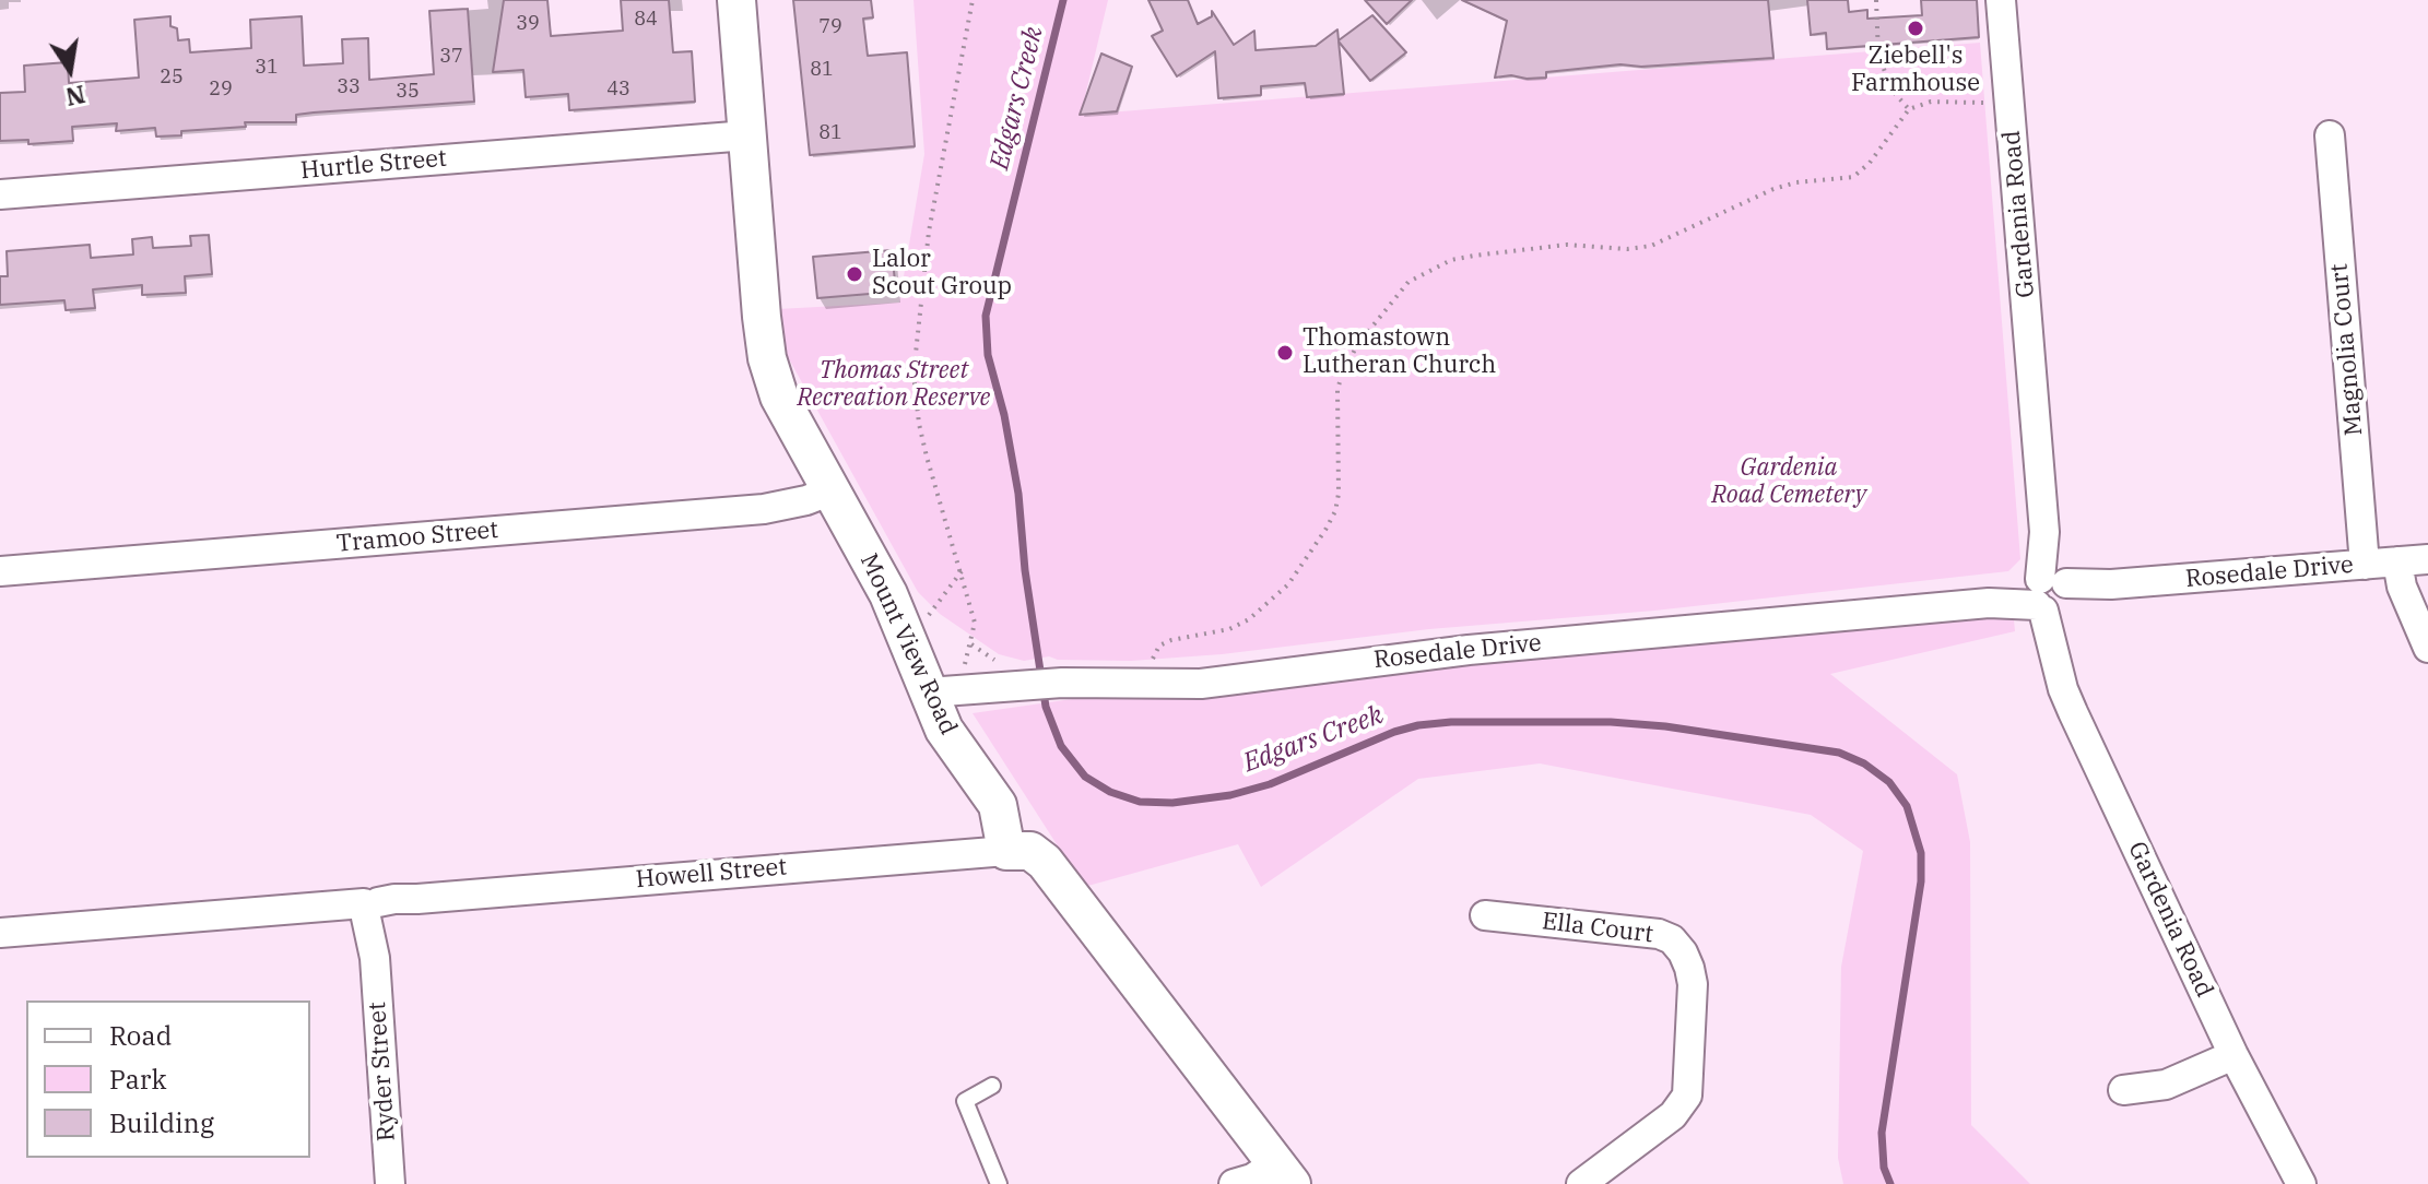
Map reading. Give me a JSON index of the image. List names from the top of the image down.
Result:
{
  "streets": {
    "street": [
      "Hurtle Street",
      "Gardenia Road",
      "Magnolia Court",
      "Tramoo Street",
      "Rosedale Drive",
      "Mount View Road",
      "Howell Street",
      "Ella Court",
      "Ryder Street"
    ]
  },
  "crossings": [
    ["Hurtle Street", "Mount View Road"],
    ["Gardenia Road", "Rosedale Drive"],
    ["Magnolia Court", "Rosedale Drive"],
    ["Tramoo Street", "Mount View Road"],
    ["Rosedale Drive", "Mount View Road"],
    ["Mount View Road", "Howell Street"],
    ["Howell Street", "Ryder Street"]
  ],
  "water": ["Edgars Creek"],
  "parks": ["Thomas Street Recreation Reserve", "Gardenia Road Cemetery"],
  "places": ["Ziebell's Farmhouse", "Lalor Scout Group", "Thomastown Lutheran Church"],
  "house_numbers": [
    "84",
    "39",
    "79",
    "37",
    "31",
    "81",
    "25",
    "33",
    "29",
    "43",
    "35",
    "81"
  ],
  "legend": ["Road", "Park", "Building"],
  "north": "bottom"
}
